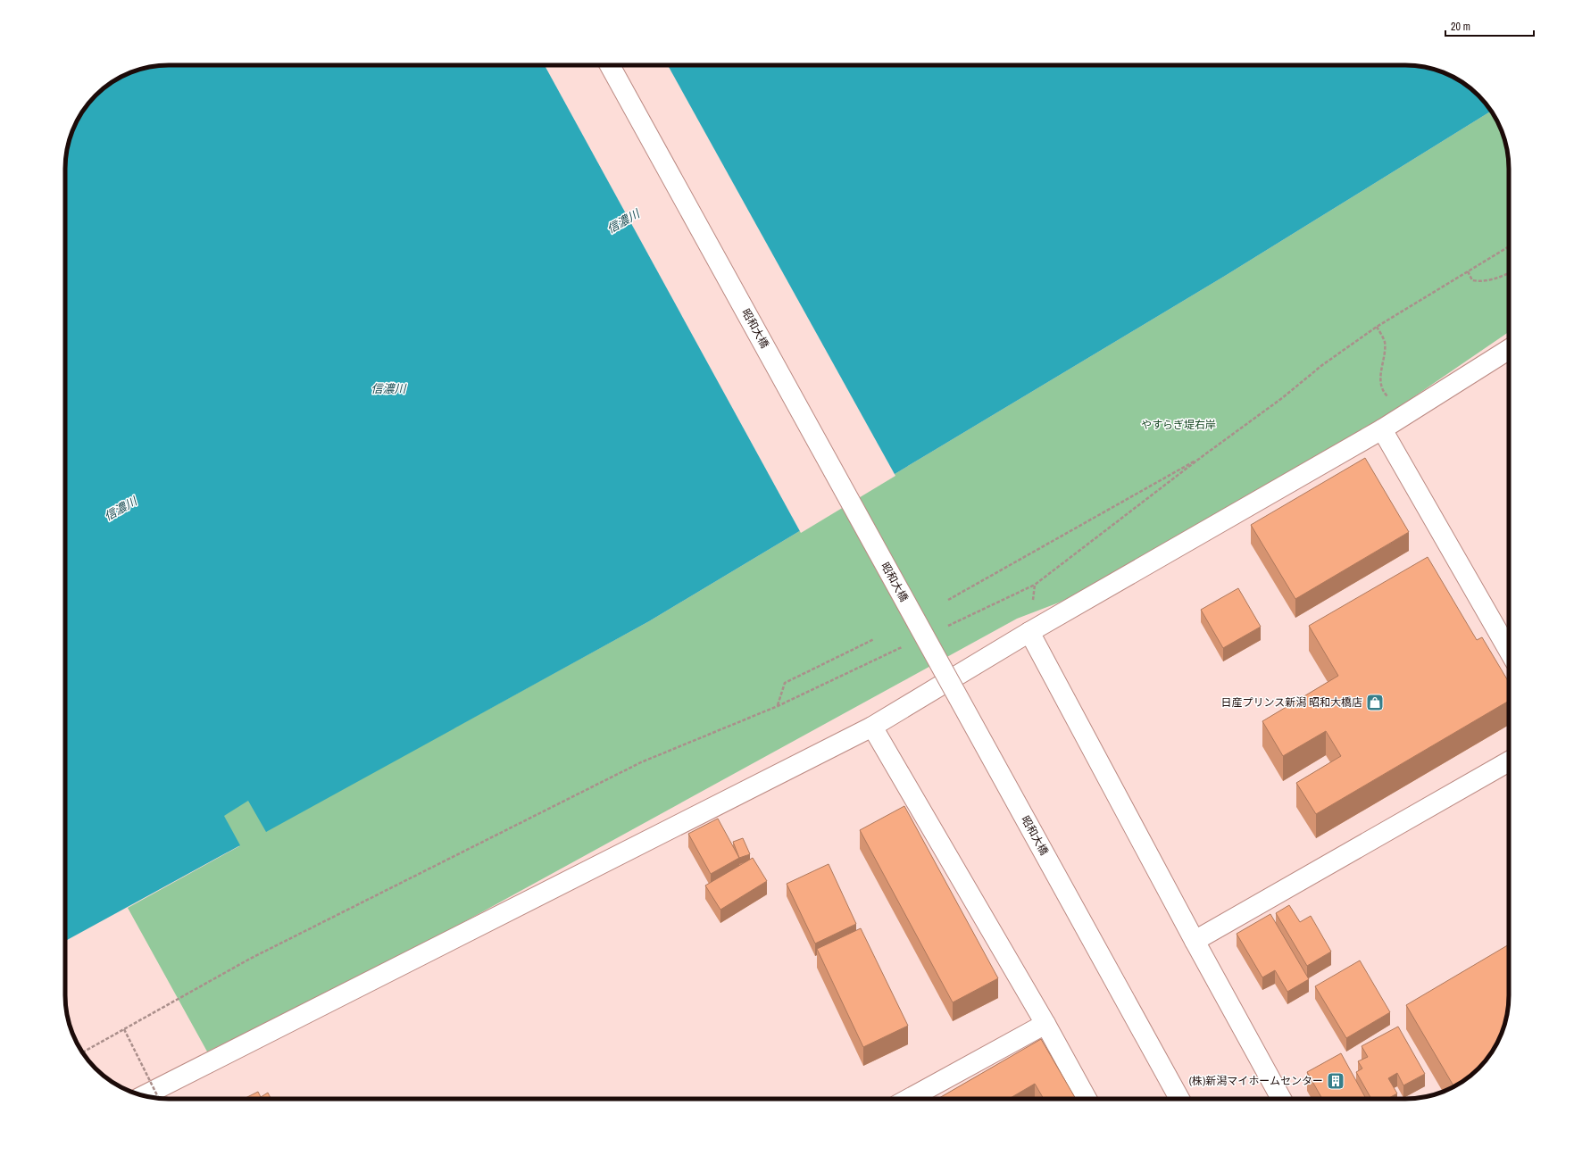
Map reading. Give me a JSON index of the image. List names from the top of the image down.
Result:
{
  "streets": {
    "street": ["昭和大橋"]
  },
  "water": ["信濃川"],
  "parks": ["やすらぎ堤右岸"],
  "places": {
    "shop": ["日産プリンス新潟 昭和大橋店"],
    "building": ["(株)新潟マイホームセンター"]
  },
  "scale_bar": "20 m"
}
